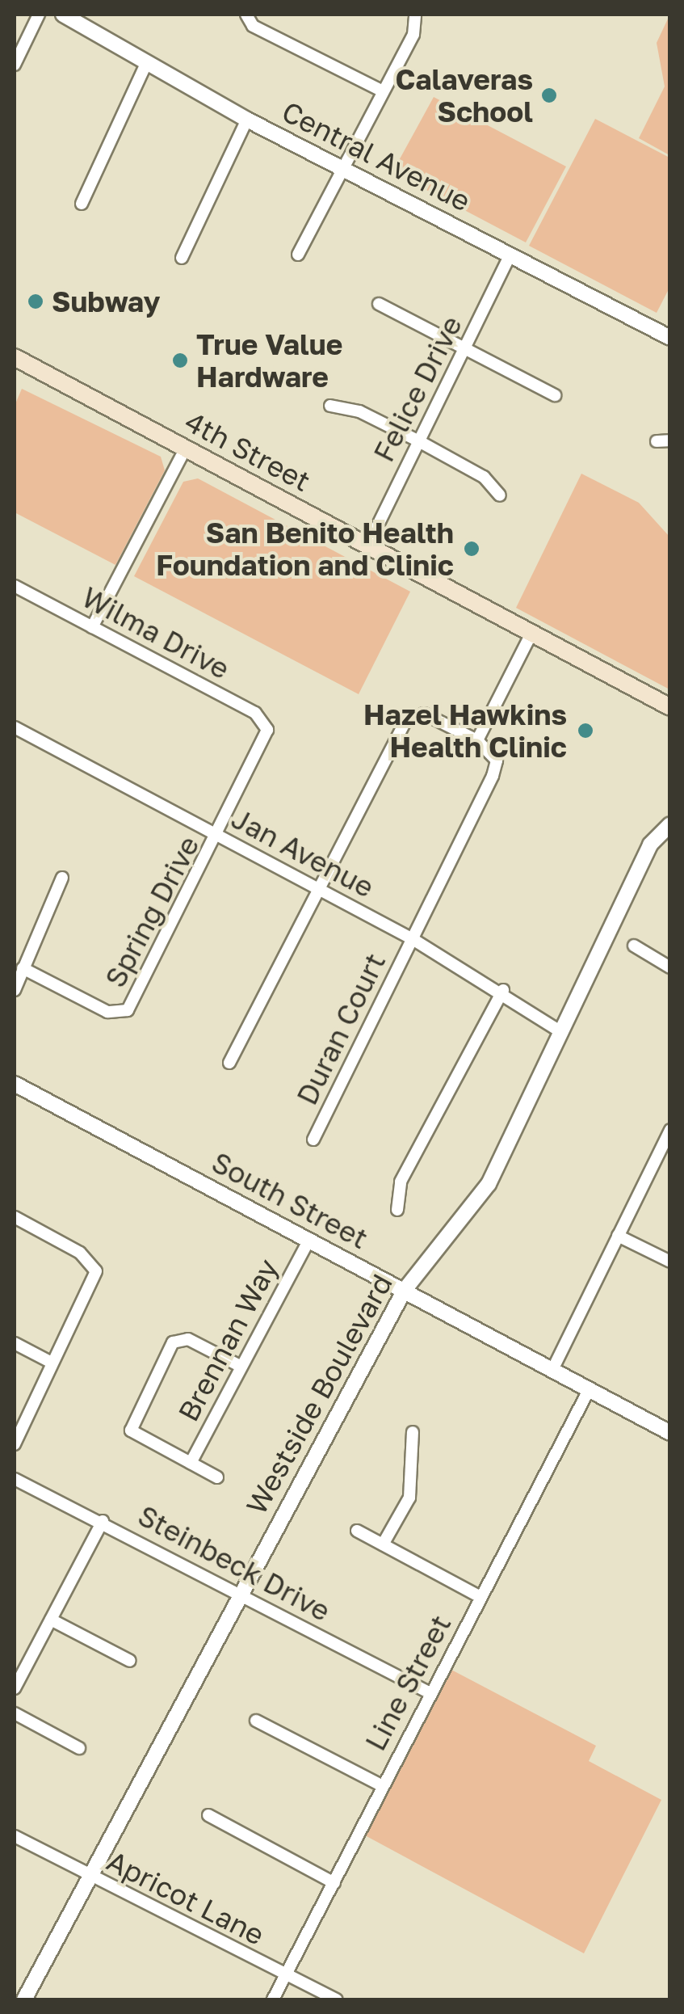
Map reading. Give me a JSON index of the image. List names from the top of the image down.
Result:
{
  "streets": {
    "main road": ["4th Street"],
    "street": [
      "Central Avenue",
      "Felice Drive",
      "Wilma Drive",
      "Jan Avenue",
      "Spring Drive",
      "Duran Court",
      "South Street",
      "Brennan Way",
      "Westside Boulevard",
      "Steinbeck Drive",
      "Line Street",
      "Apricot Lane"
    ]
  },
  "crossings": [
    ["Central Avenue", "Felice Drive"],
    ["Felice Drive", "4th Street"],
    ["Wilma Drive", "Spring Drive"],
    ["Jan Avenue", "Spring Drive"],
    ["Jan Avenue", "Duran Court"],
    ["Jan Avenue", "Westside Boulevard"],
    ["South Street", "Brennan Way"],
    ["South Street", "Westside Boulevard"],
    ["South Street", "Line Street"],
    ["Westside Boulevard", "Steinbeck Drive"],
    ["Westside Boulevard", "Apricot Lane"],
    ["Steinbeck Drive", "Line Street"],
    ["Line Street", "Apricot Lane"]
  ],
  "places": [
    "Calaveras School",
    "Subway",
    "True Value Hardware",
    "San Benito Health Foundation and Clinic",
    "Hazel Hawkins Health Clinic"
  ]
}
